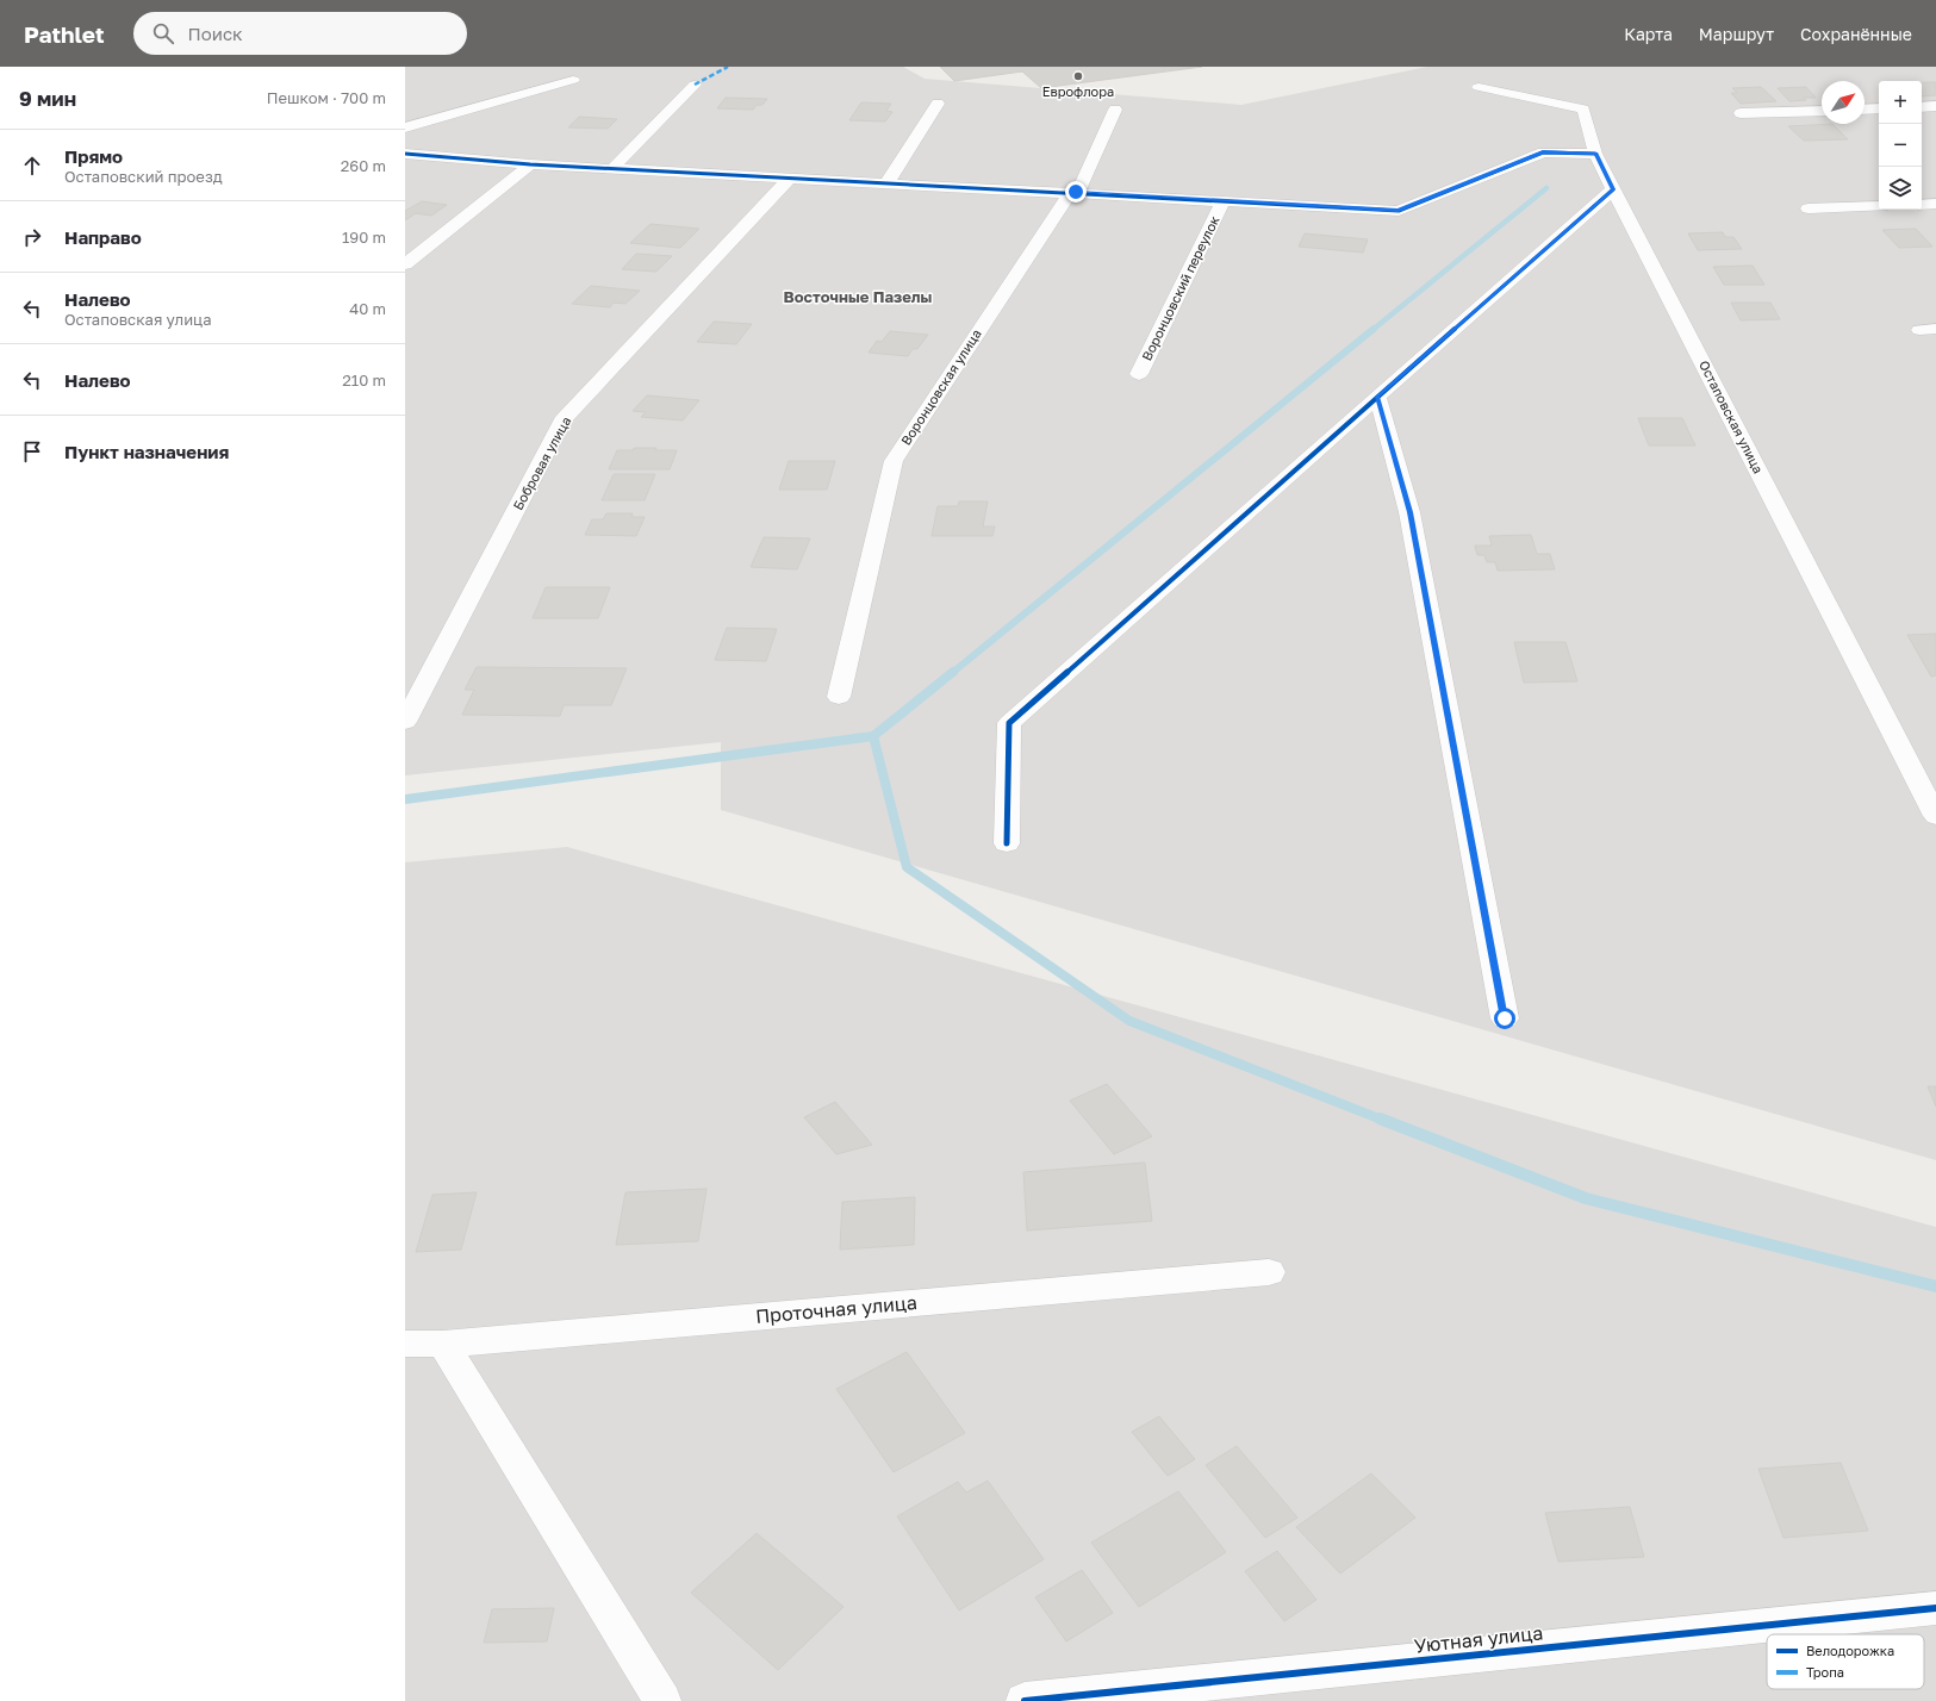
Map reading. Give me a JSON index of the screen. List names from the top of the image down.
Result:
{
  "streets": {
    "street": [
      "Воронцовский переулок",
      "Воронцовская улица",
      "Остаповская улица",
      "Бобровая улица",
      "Проточная улица",
      "Уютная улица"
    ]
  },
  "districts": ["Восточные Пазелы"],
  "places": ["Еврофлора"],
  "legend": ["Велодорожка", "Тропа"],
  "north": "top right",
  "page": {
    "header": "Pathlet",
    "search": "Поиск",
    "nav": ["Карта", "Маршрут", "Сохранённые"],
    "heading": ["9 мин", "Пешком · 700 m"],
    "map_buttons": ["+", "−"],
    "list": [
      ["Прямо", "Остаповский проезд", "260 m"],
      ["Направо", "190 m"],
      ["Налево", "Остаповская улица", "40 m"],
      ["Налево", "210 m"],
      "Пункт назначения"
    ]
  }
}
